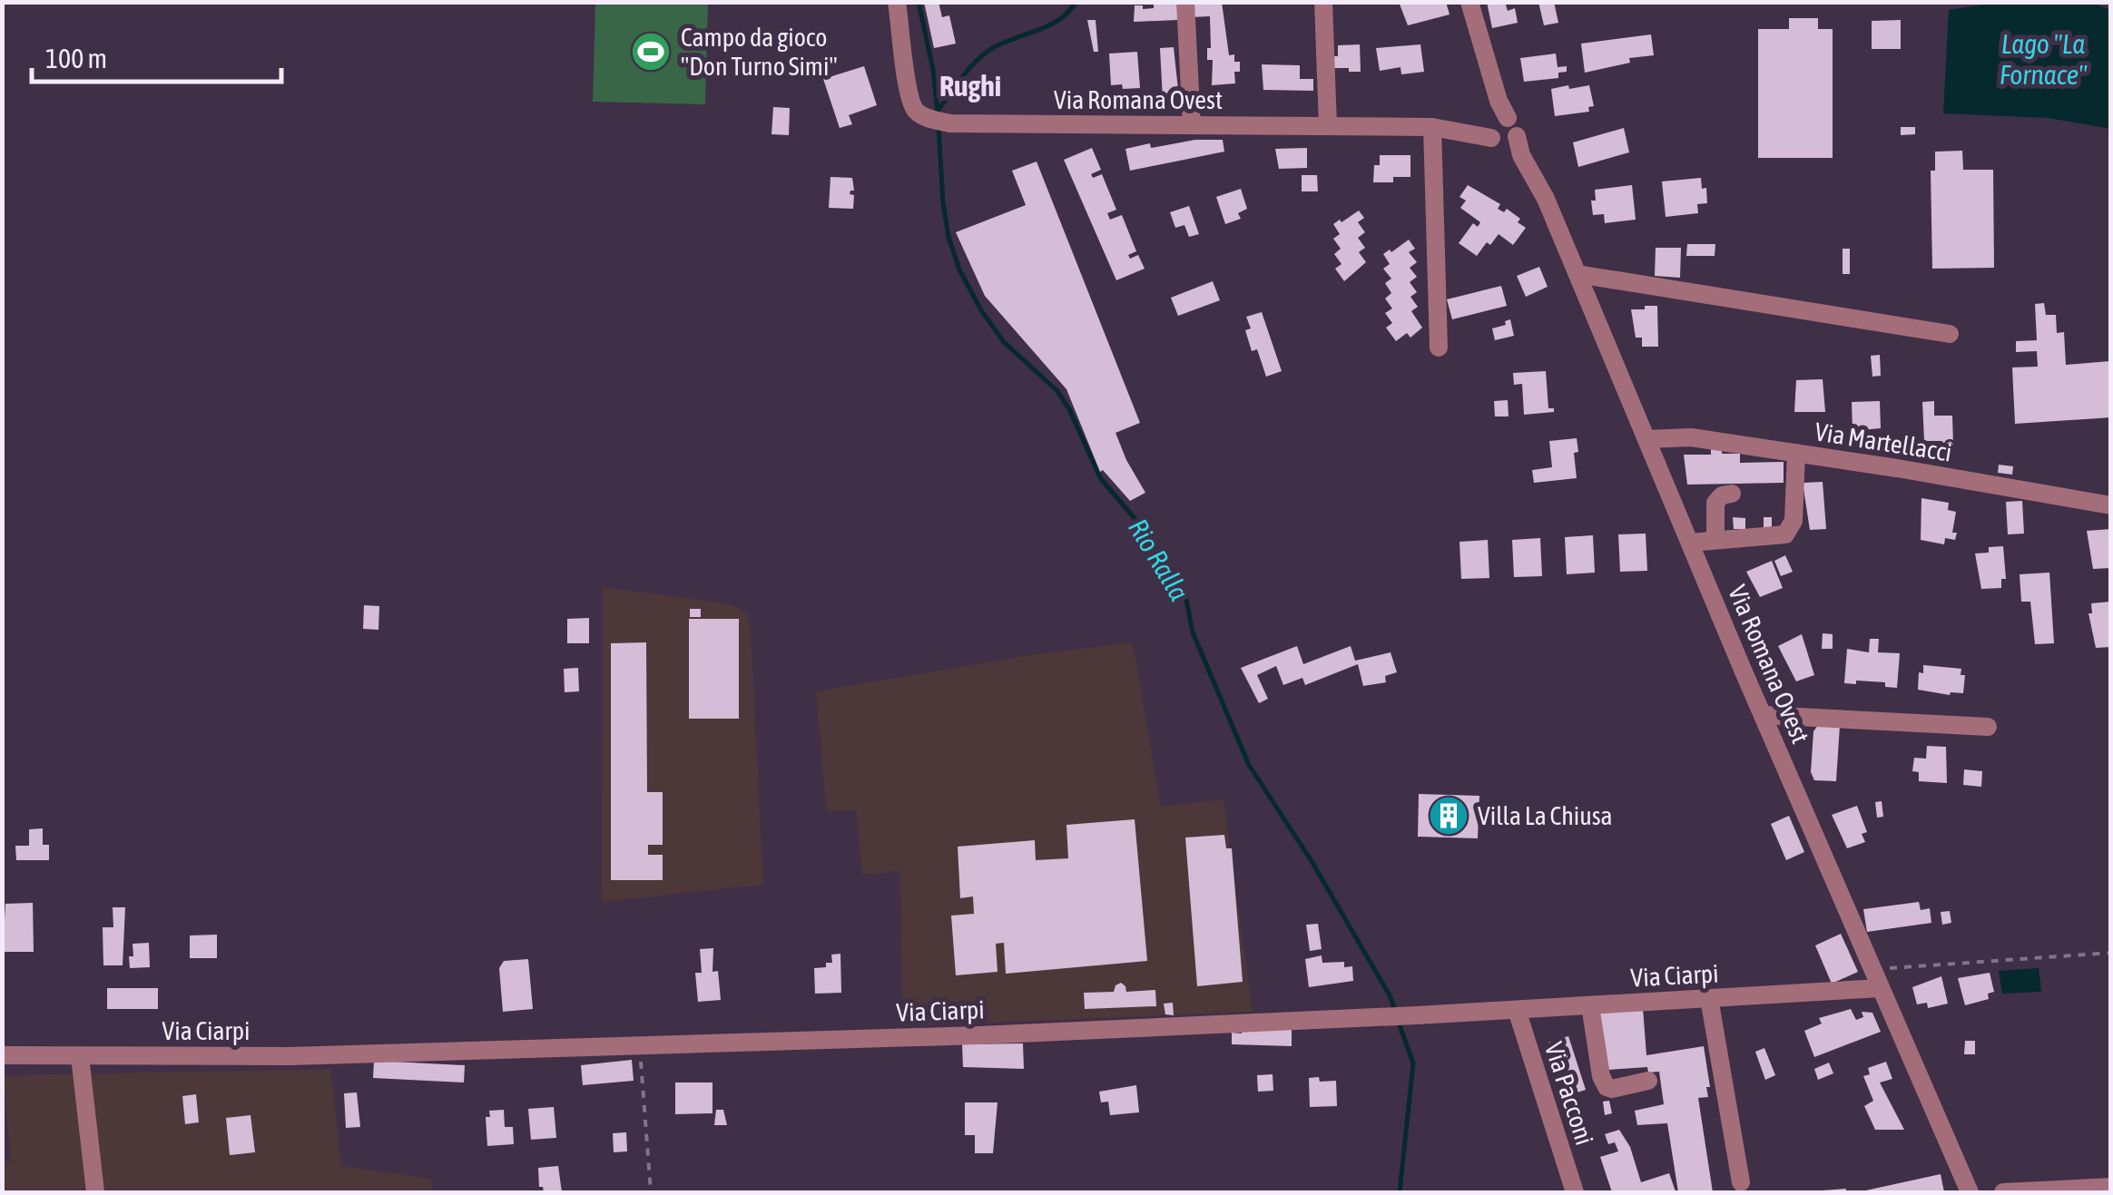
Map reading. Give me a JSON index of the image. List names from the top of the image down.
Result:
{
  "streets": {
    "street": [
      "Via Romana Ovest",
      "Via Martellacci",
      "Via Ciarpi",
      "Via Pacconi"
    ]
  },
  "crossings": [
    ["Via Romana Ovest", "Via Martellacci"],
    ["Via Romana Ovest", "Via Ciarpi"],
    ["Via Ciarpi", "Via Pacconi"]
  ],
  "districts": ["Rughi"],
  "water": ["Lago \"La Fornace\"", "Rio Ralla"],
  "places": {
    "sports": ["Campo da gioco \"Don Turno Simi\""],
    "building": ["Villa La Chiusa"]
  },
  "scale_bar": "100 m"
}
